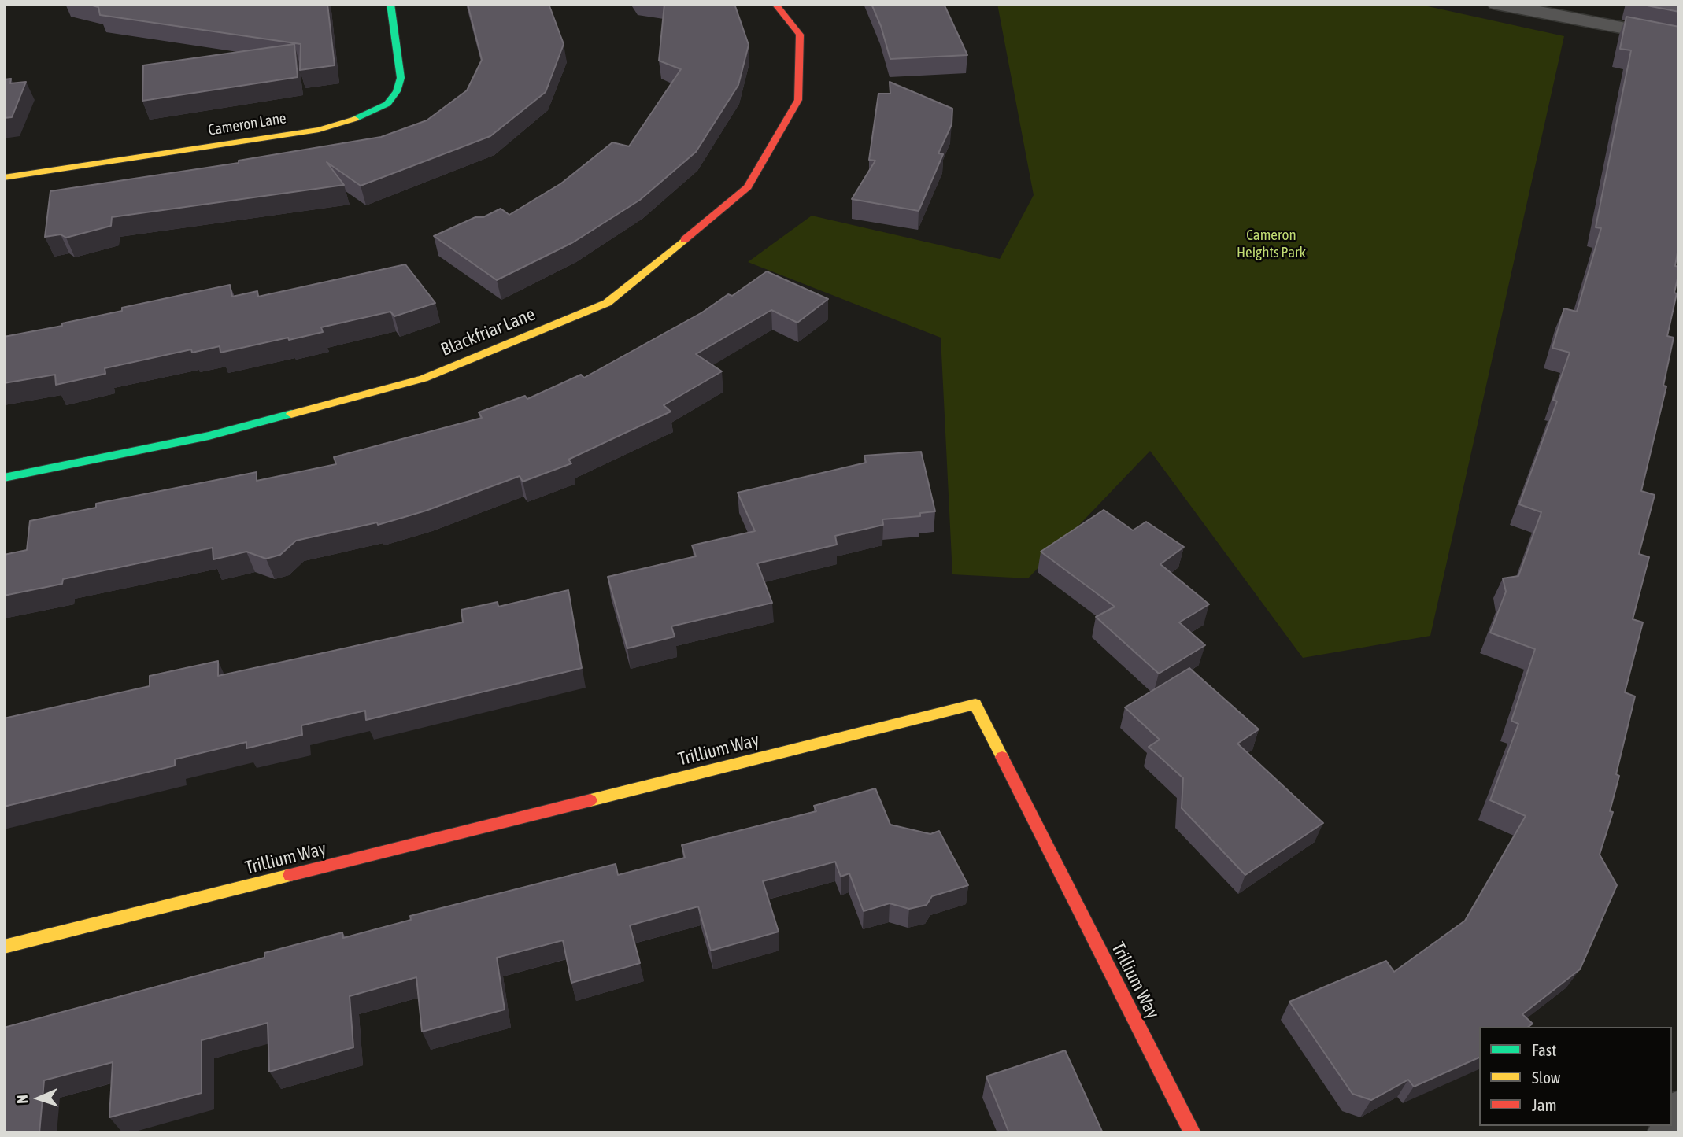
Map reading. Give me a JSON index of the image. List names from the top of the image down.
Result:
{
  "streets": {
    "street": ["Cameron Lane", "Blackfriar Lane", "Trillium Way"]
  },
  "parks": ["Cameron Heights Park"],
  "legend": ["Fast", "Slow", "Jam"],
  "north": "left"
}
